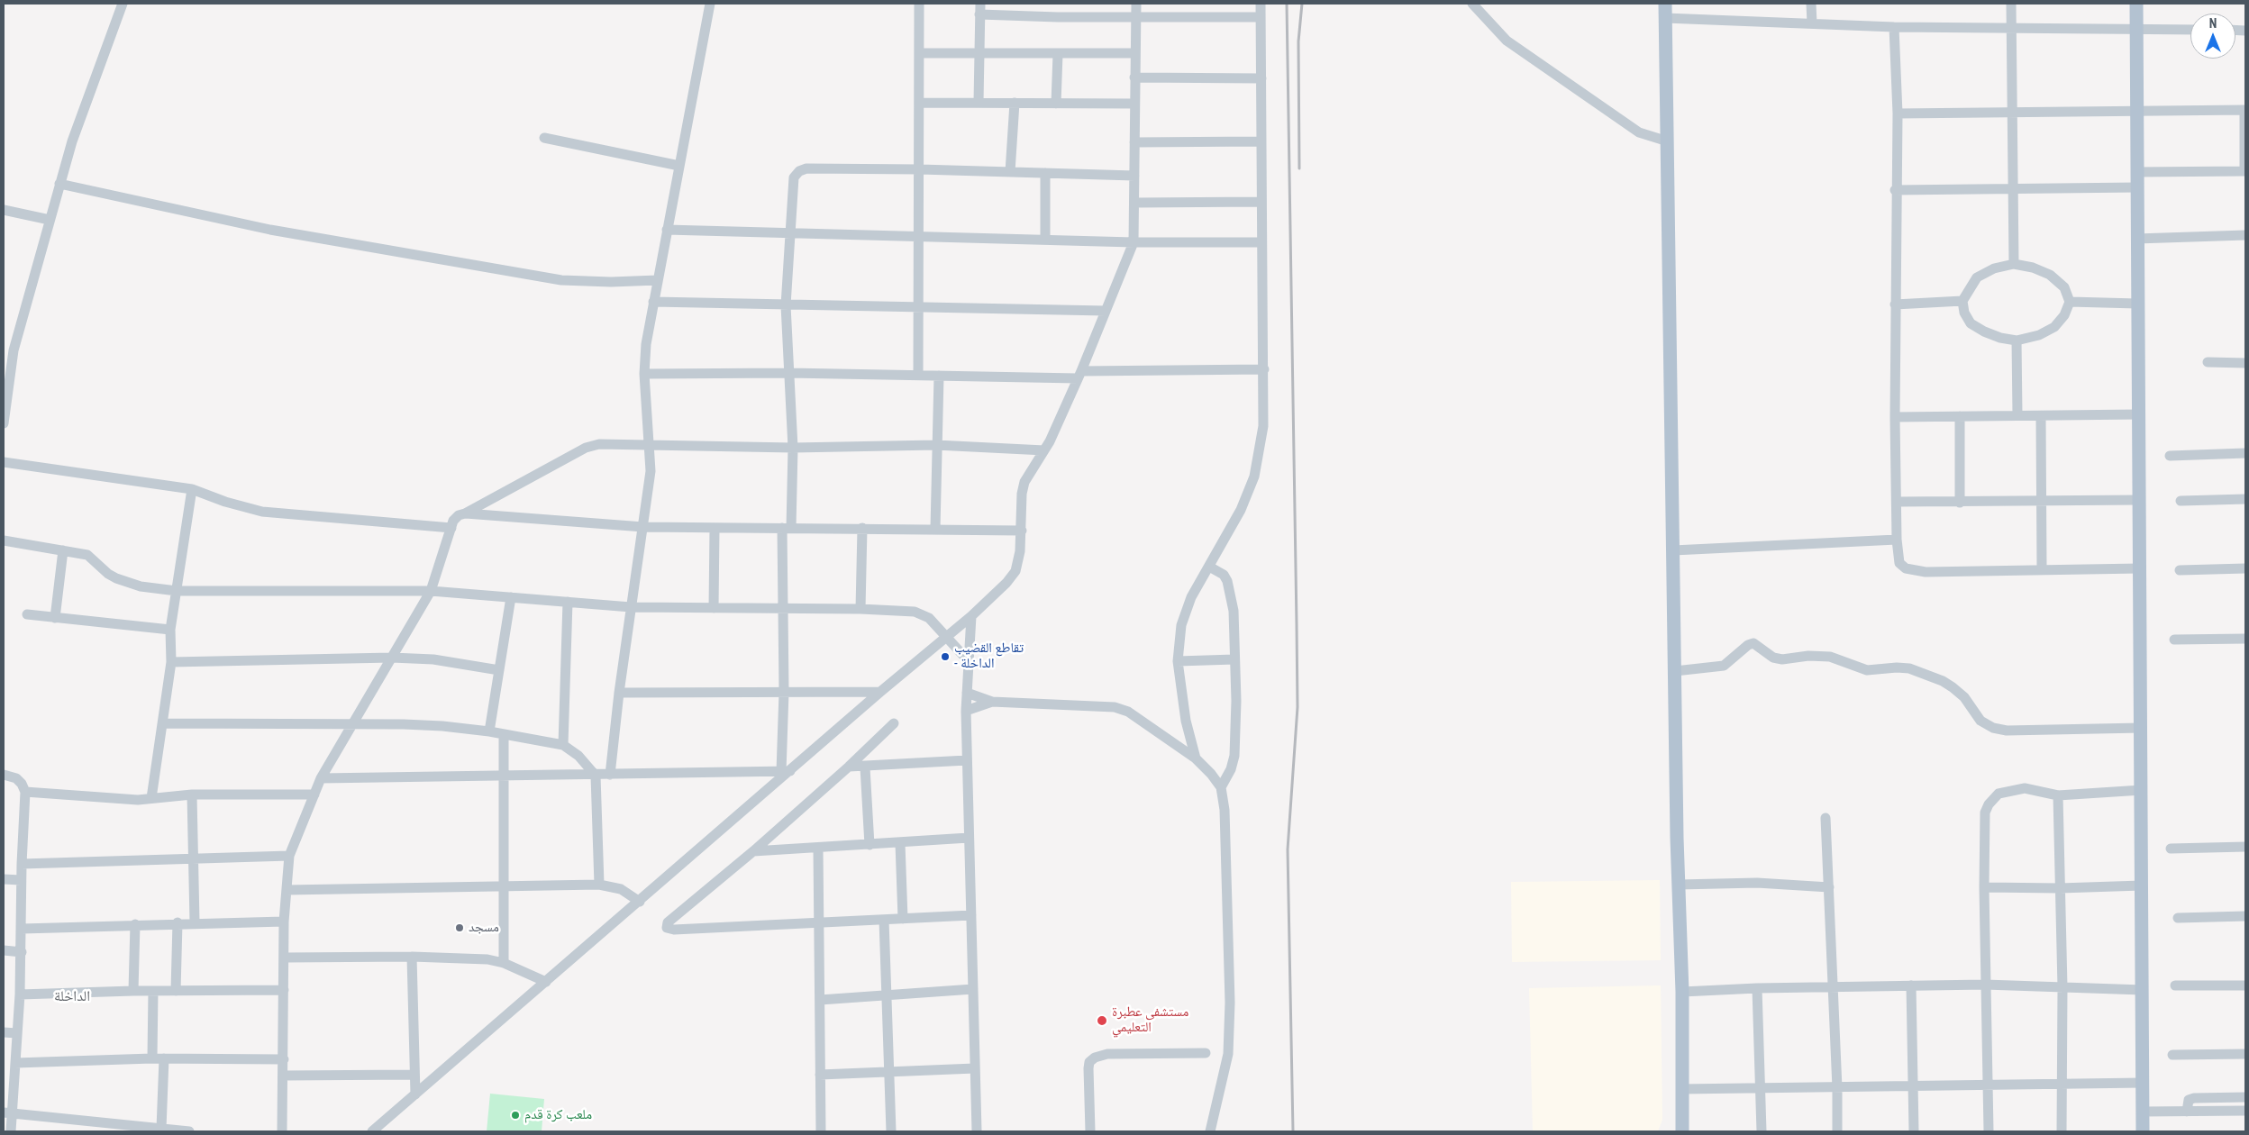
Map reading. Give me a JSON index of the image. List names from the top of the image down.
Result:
{
  "districts": ["الداخلة"],
  "places": [
    "تقاطع القضيب - الداخلة",
    "مسجد",
    "مستشفى عطبرة التعليمي",
    "ملعب كرة قدم"
  ],
  "north": "top"
}
